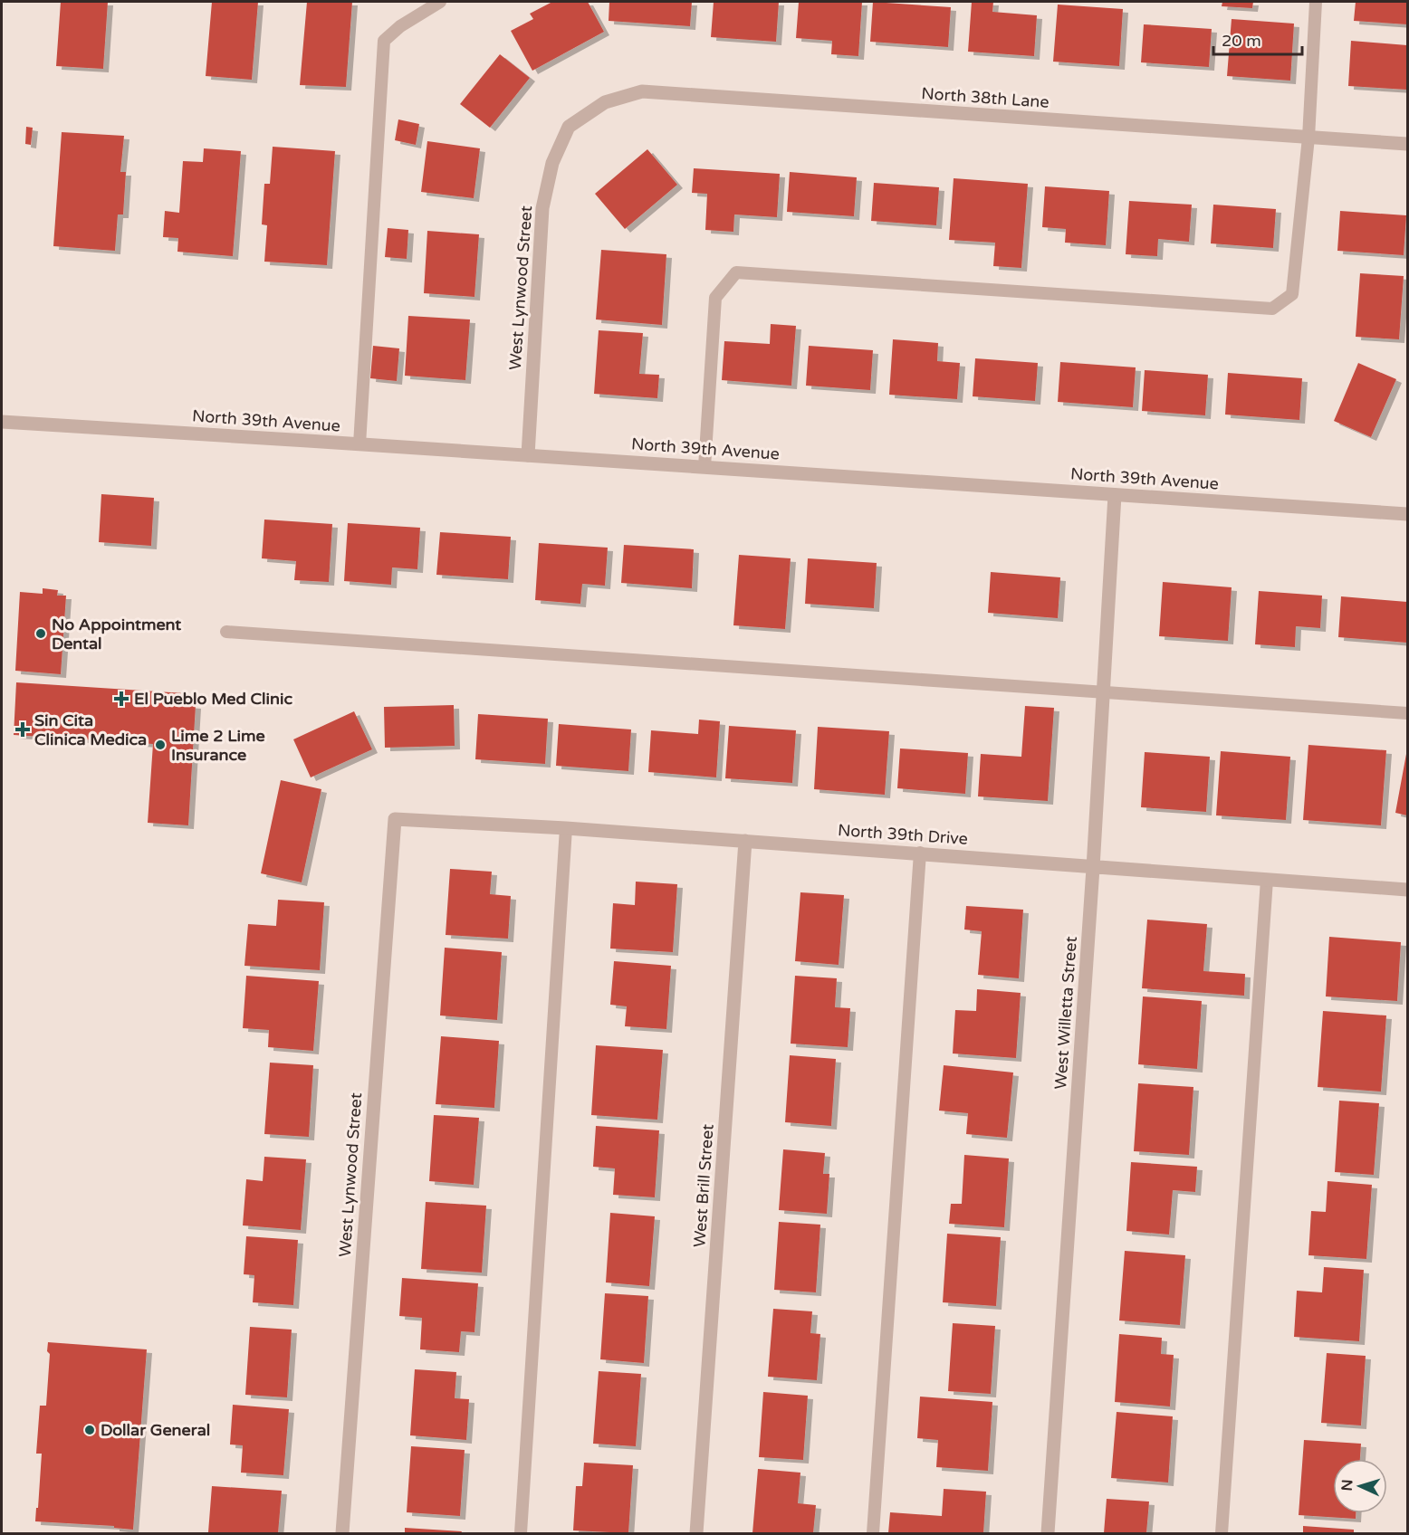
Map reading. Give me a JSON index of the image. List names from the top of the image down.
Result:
{
  "streets": {
    "street": [
      "North 38th Lane",
      "West Lynwood Street",
      "North 39th Avenue",
      "North 39th Drive",
      "West Willetta Street",
      "West Brill Street"
    ]
  },
  "crossings": [
    ["North 38th Lane", "West Lynwood Street"],
    ["West Lynwood Street", "North 39th Avenue"],
    ["West Lynwood Street", "North 39th Drive"],
    ["North 39th Avenue", "West Willetta Street"],
    ["North 39th Drive", "West Willetta Street"],
    ["North 39th Drive", "West Brill Street"]
  ],
  "places": {
    "other": ["No Appointment Dental", "Lime 2 Lime Insurance", "Dollar General"],
    "health": ["El Pueblo Med Clinic", "Sin Cita Clinica Medica"]
  },
  "scale_bar": "20 m",
  "north": "left"
}
